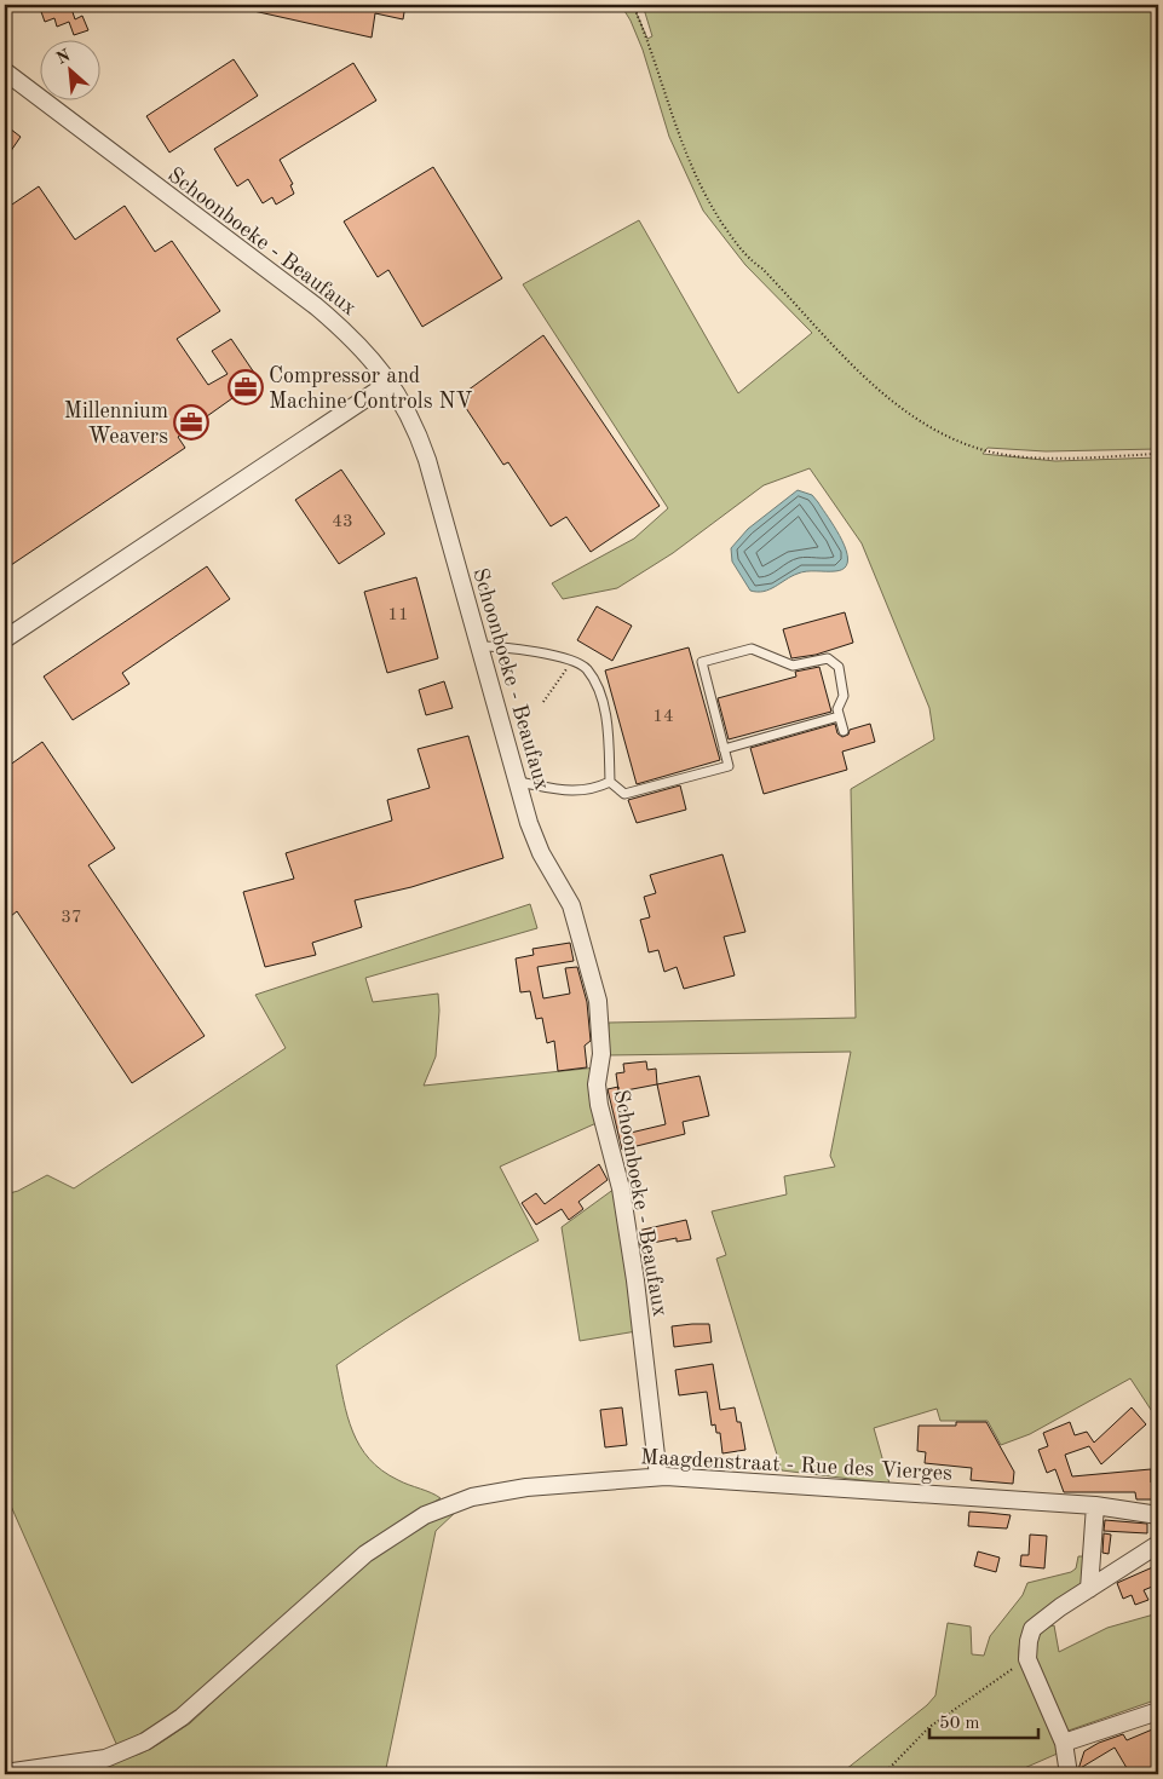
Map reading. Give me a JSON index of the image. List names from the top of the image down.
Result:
{
  "streets": {
    "street": ["Schoonboeke - Beaufaux", "Maagdenstraat - Rue des Vierges"]
  },
  "crossings": [
    ["Schoonboeke - Beaufaux", "Maagdenstraat - Rue des Vierges"]
  ],
  "places": {
    "office": ["Compressor and Machine Controls NV", "Millennium Weavers"]
  },
  "house_numbers": [
    "43",
    "11",
    "14",
    "37"
  ],
  "scale_bar": "50 m",
  "north": "top left"
}
